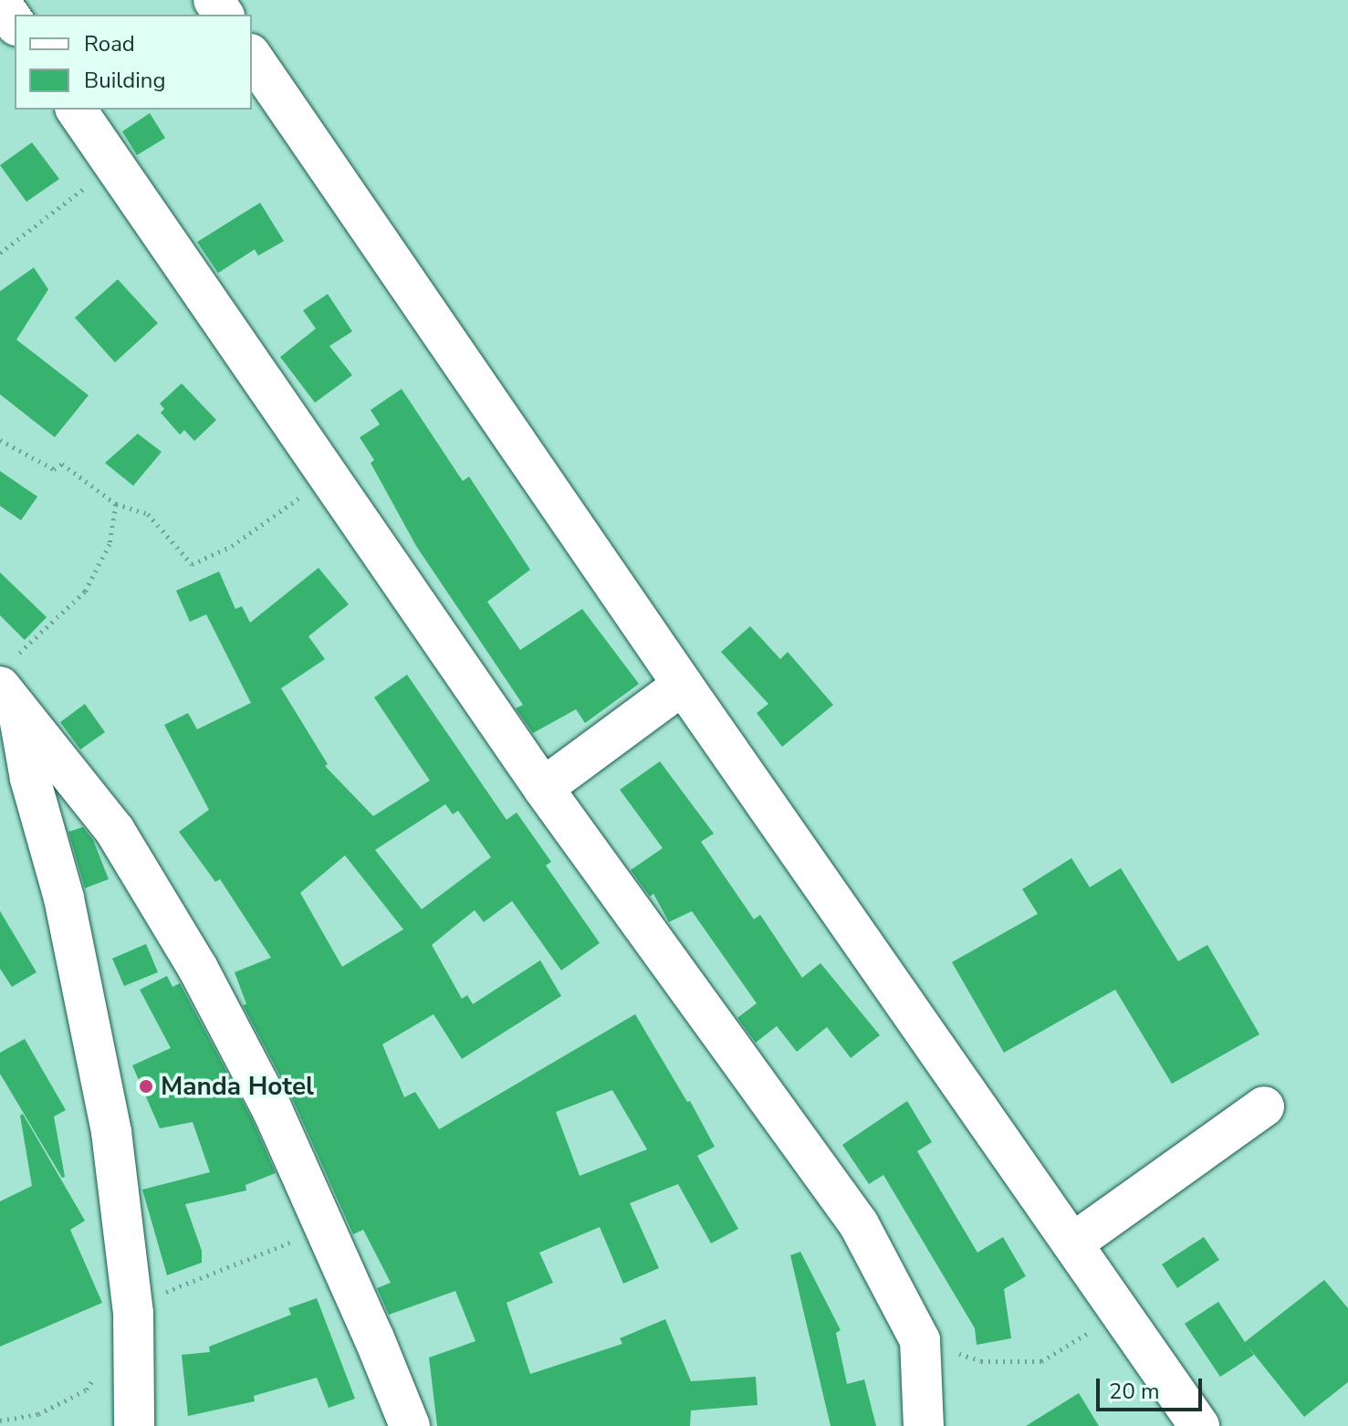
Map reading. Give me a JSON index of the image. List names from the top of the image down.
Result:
{
  "places": ["Manda Hotel"],
  "legend": ["Road", "Building"],
  "scale_bar": "20 m"
}
